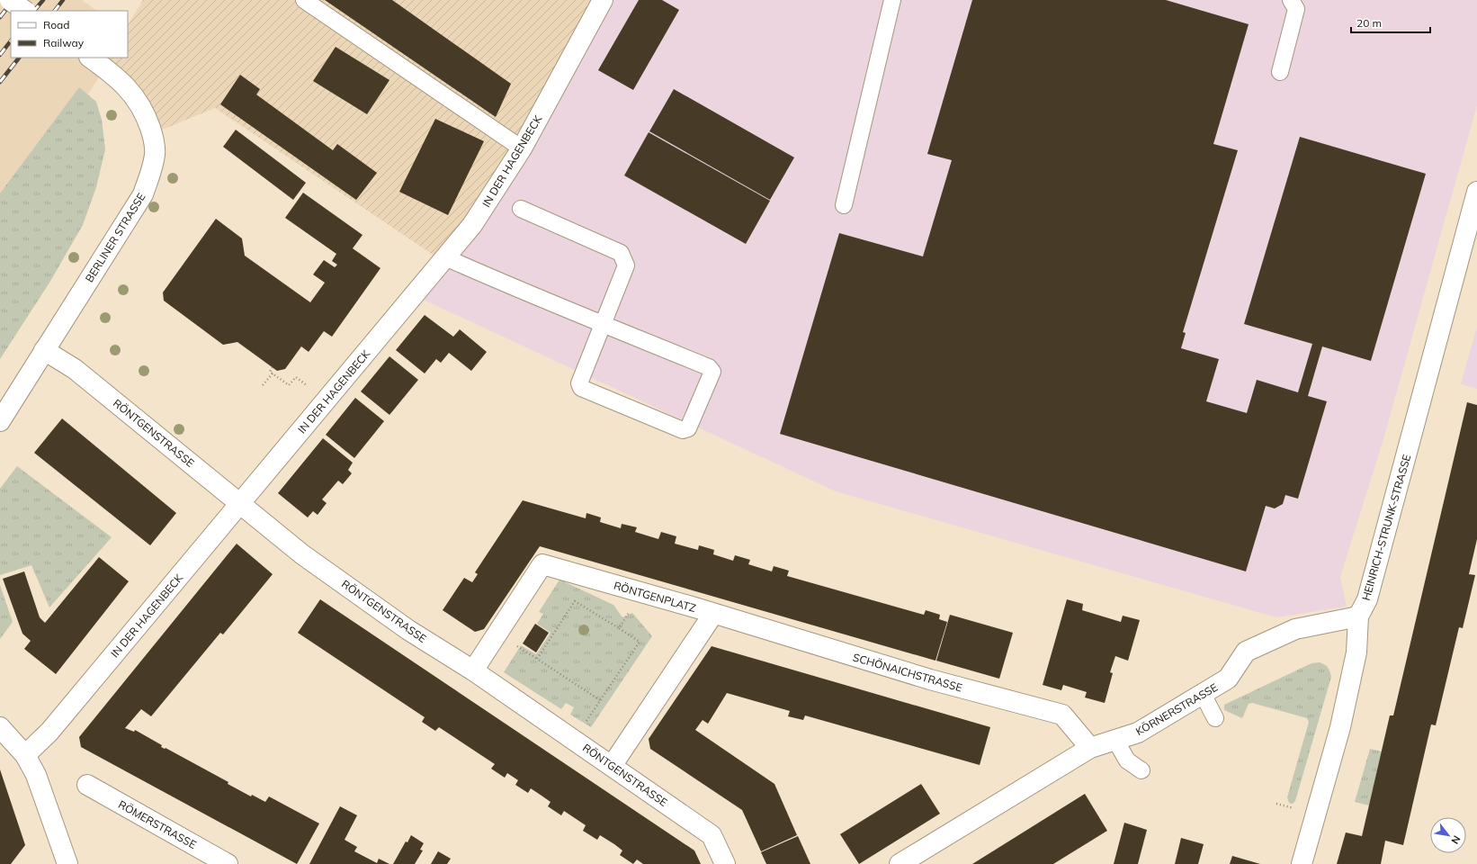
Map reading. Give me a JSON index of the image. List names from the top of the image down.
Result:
{
  "streets": {
    "street": [
      "IN DER HAGENBECK",
      "BERLINER STRASSE",
      "RÖNTGENSTRASSE",
      "HEINRICH-STRUNK-STRASSE",
      "RÖNTGENPLATZ",
      "SCHÖNAICHSTRASSE",
      "KÖRNERSTRASSE",
      "RÖMERSTRASSE"
    ]
  },
  "crossings": [
    ["IN DER HAGENBECK", "RÖNTGENSTRASSE"],
    ["BERLINER STRASSE", "RÖNTGENSTRASSE"],
    ["RÖNTGENSTRASSE", "RÖNTGENPLATZ"],
    ["HEINRICH-STRUNK-STRASSE", "KÖRNERSTRASSE"],
    ["RÖNTGENPLATZ", "SCHÖNAICHSTRASSE"],
    ["SCHÖNAICHSTRASSE", "KÖRNERSTRASSE"]
  ],
  "legend": ["Road", "Railway"],
  "scale_bar": "20 m",
  "north": "bottom right"
}
